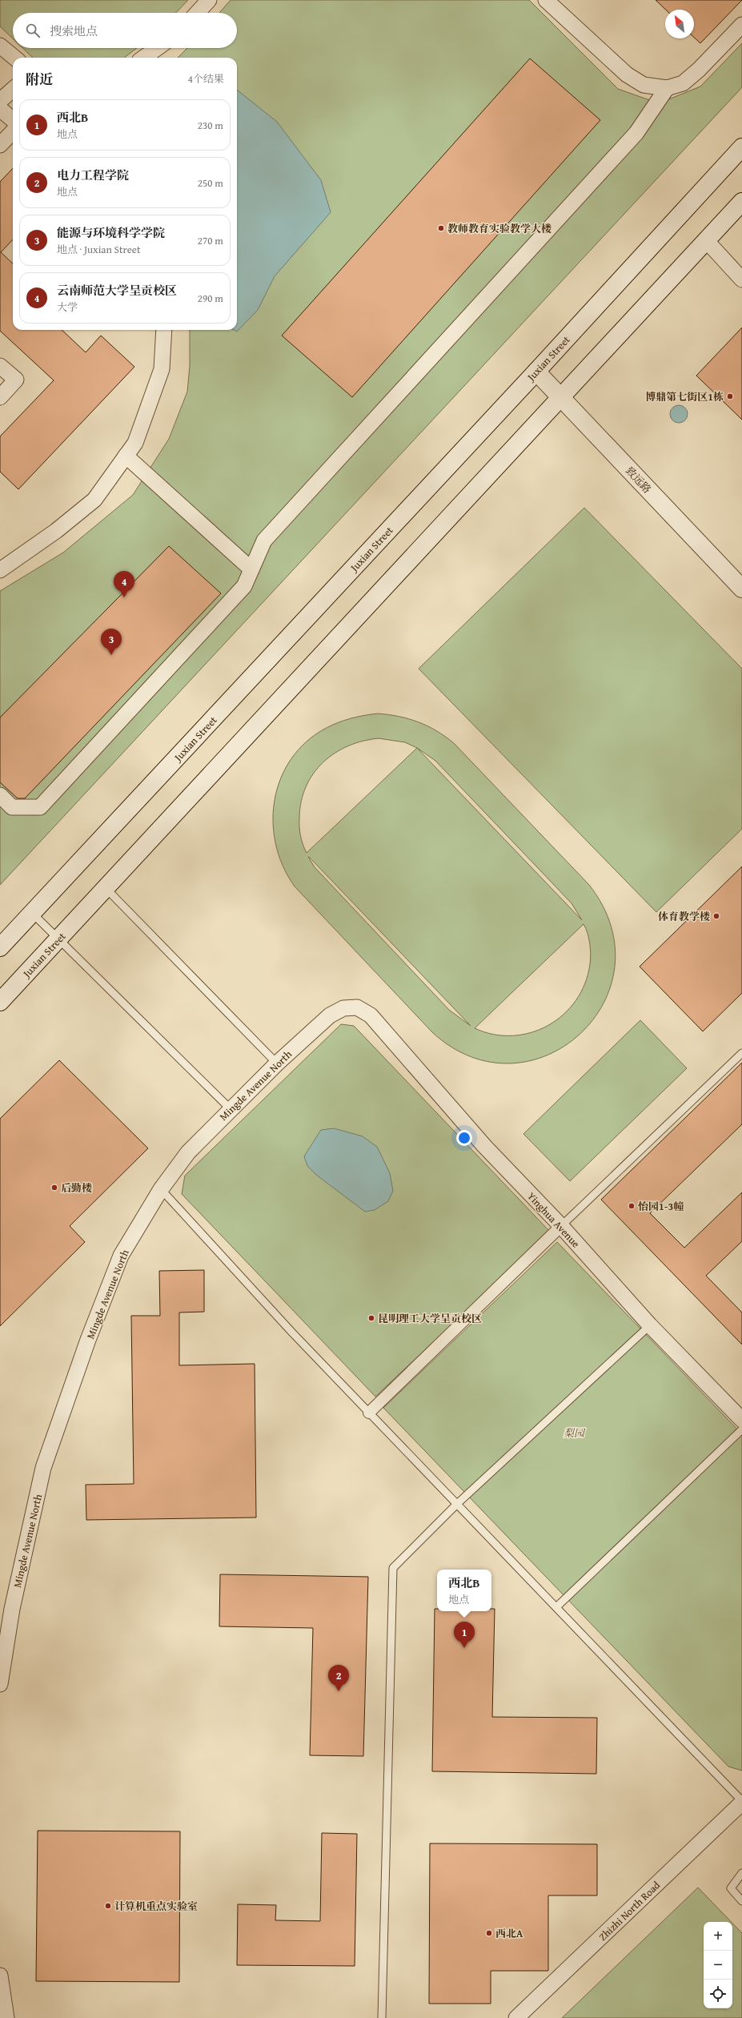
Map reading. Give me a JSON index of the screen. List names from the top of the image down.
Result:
{
  "streets": {
    "main road": ["Juxian Street", "致远路"],
    "street": ["Mingde Avenue North", "Yinghua Avenue", "Zhizhi North Road"]
  },
  "crossings": [
    ["Juxian Street", "致远路"],
    ["Mingde Avenue North", "Yinghua Avenue"]
  ],
  "parks": ["梨园"],
  "places": [
    "教师教育实验教学大楼",
    "博鼎第七街区1栋",
    "体育教学楼",
    "后勤楼",
    "怡园1-3幢",
    "昆明理工大学呈贡校区",
    "计算机重点实验室",
    "西北A"
  ],
  "north": "top left",
  "page": {
    "search": "搜索地点",
    "heading": ["附近", "4个结果"],
    "list": [
      {
        "mark": "1",
        "name": "西北B",
        "note": "地点",
        "value": "230 m"
      },
      {
        "mark": "2",
        "name": "电力工程学院",
        "note": "地点",
        "value": "250 m"
      },
      {
        "mark": "3",
        "name": "能源与环境科学学院",
        "note": "地点 · Juxian Street",
        "value": "270 m"
      },
      {
        "mark": "4",
        "name": "云南师范大学呈贡校区",
        "note": "大学",
        "value": "290 m"
      }
    ],
    "pins": [
      "4",
      "3",
      "1",
      "2"
    ],
    "popup": ["西北B", "地点"],
    "map_buttons": ["+", "−"]
  }
}
